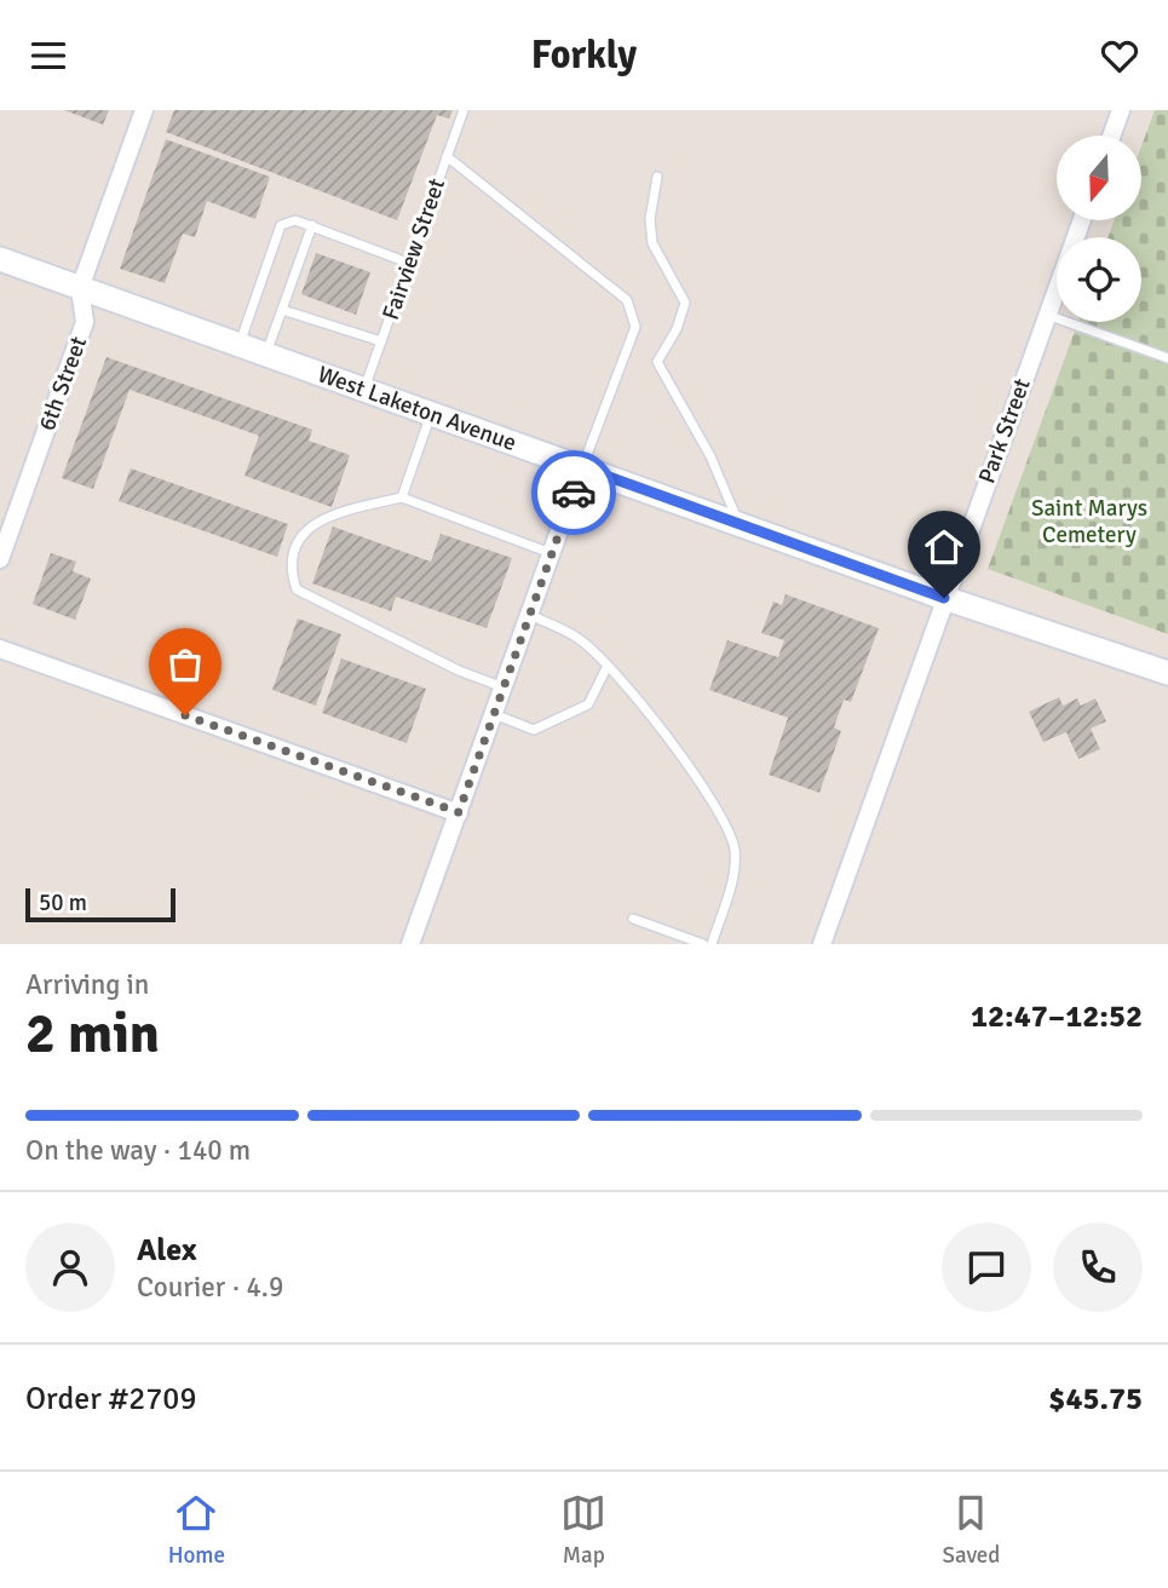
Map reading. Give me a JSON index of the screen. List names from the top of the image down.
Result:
{
  "streets": {
    "main road": ["West Laketon Avenue"],
    "street": ["6th Street", "Park Street"],
    "lane": ["Fairview Street"]
  },
  "crossings": [
    ["Fairview Street", "West Laketon Avenue"],
    ["6th Street", "West Laketon Avenue"],
    ["West Laketon Avenue", "Park Street"]
  ],
  "parks": ["Saint Marys Cemetery"],
  "scale_bar": "50 m",
  "north": "bottom",
  "page": {
    "header": "Forkly",
    "scale": "50 m",
    "heading": ["2 min", "Arriving in", "12:47–12:52"],
    "panel": [
      "Alex",
      "Courier · 4.9",
      "Order #2709",
      "$45.75"
    ],
    "bar": "On the way · 140 m",
    "tabs": ["Home", "Map", "Saved"]
  }
}
